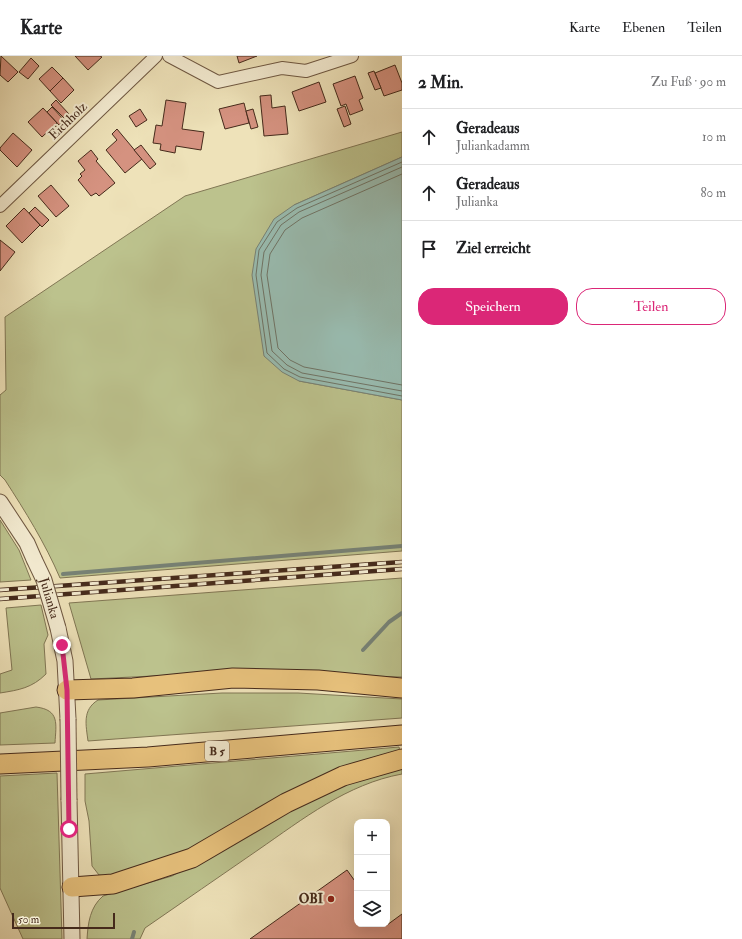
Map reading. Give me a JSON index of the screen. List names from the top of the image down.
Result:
{
  "streets": {
    "highway": ["B 5"],
    "street": ["Eichholz", "Julianka"]
  },
  "places": ["OBI"],
  "scale_bar": "50 m",
  "page": {
    "header": "Karte",
    "nav": ["Karte", "Ebenen", "Teilen"],
    "heading": ["2 Min.", "Zu Fuß · 90 m"],
    "list": [
      ["Geradeaus", "Juliankadamm", "10 m"],
      ["Geradeaus", "Julianka", "80 m"],
      "Ziel erreicht"
    ],
    "buttons": ["Speichern", "Teilen"],
    "map_buttons": ["+", "−"],
    "scale": "50 m"
  }
}
